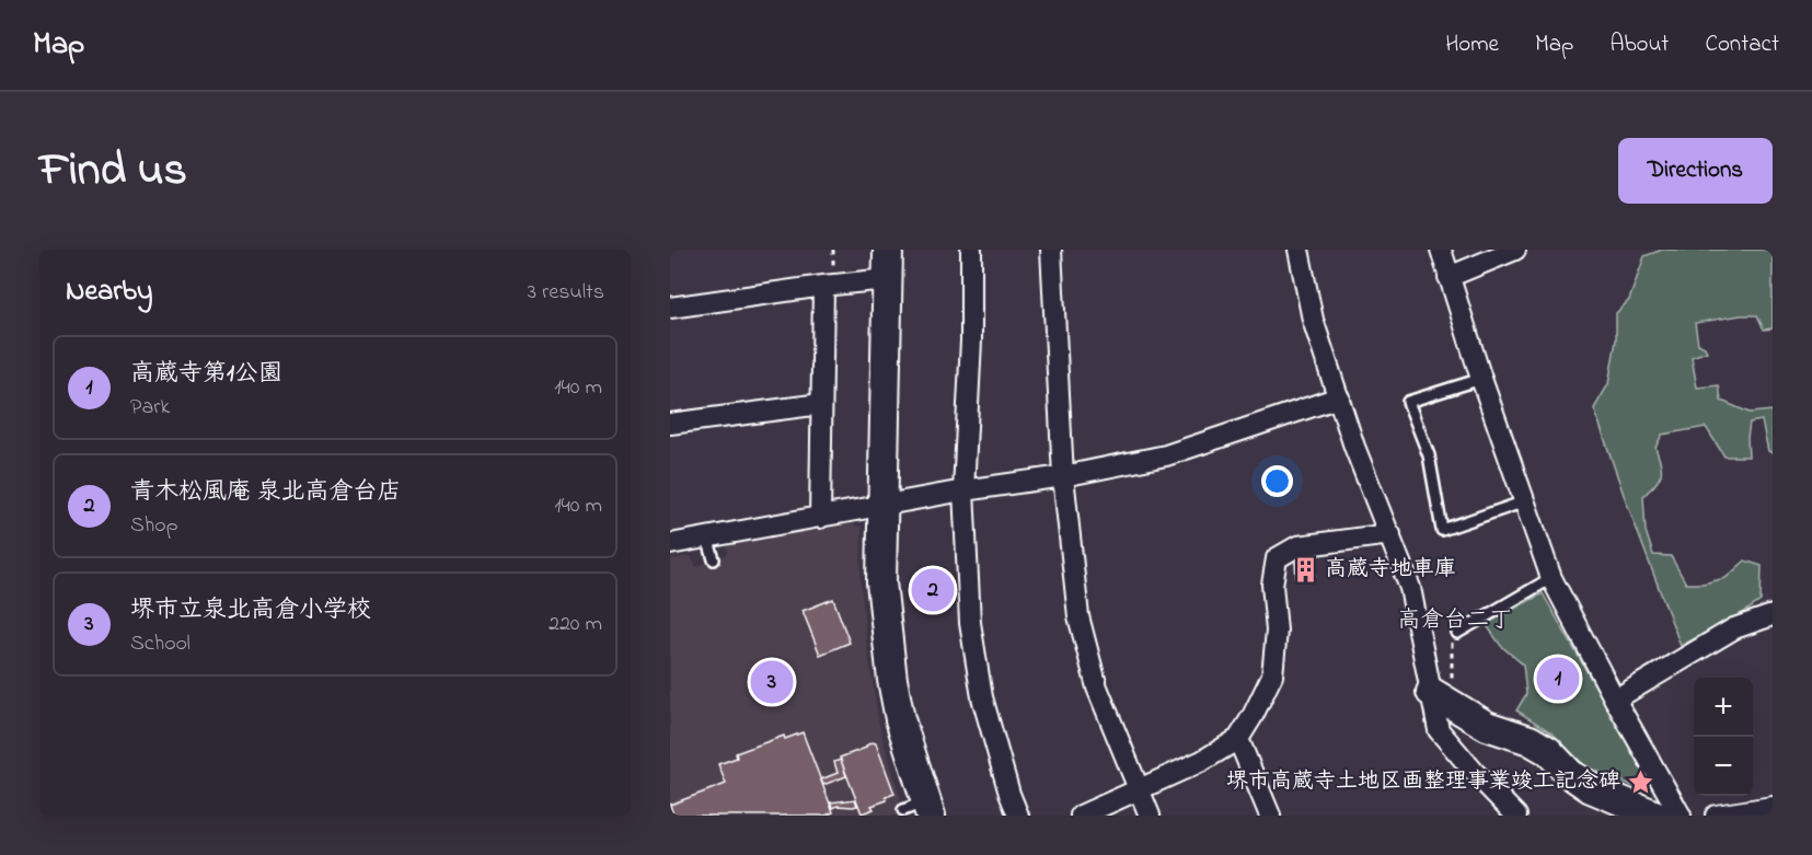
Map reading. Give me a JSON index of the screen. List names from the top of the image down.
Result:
{
  "districts": ["高倉台二丁"],
  "places": {
    "building": ["高蔵寺地車庫"],
    "place": ["堺市高蔵寺土地区画整理事業竣工記念碑"]
  },
  "page": {
    "header": "Map",
    "nav": [
      "Home",
      "Map",
      "About",
      "Contact"
    ],
    "title": "Find us",
    "buttons": "Directions",
    "heading": ["Nearby", "3 results"],
    "list": [
      {
        "mark": "1",
        "name": "高蔵寺第1公園",
        "note": "Park",
        "value": "140 m"
      },
      {
        "mark": "2",
        "name": "青木松風庵 泉北高倉台店",
        "note": "Shop",
        "value": "140 m"
      },
      {
        "mark": "3",
        "name": "堺市立泉北高倉小学校",
        "note": "School",
        "value": "220 m"
      }
    ],
    "pins": ["2", "1", "3"],
    "map_buttons": ["+", "−"]
  }
}
